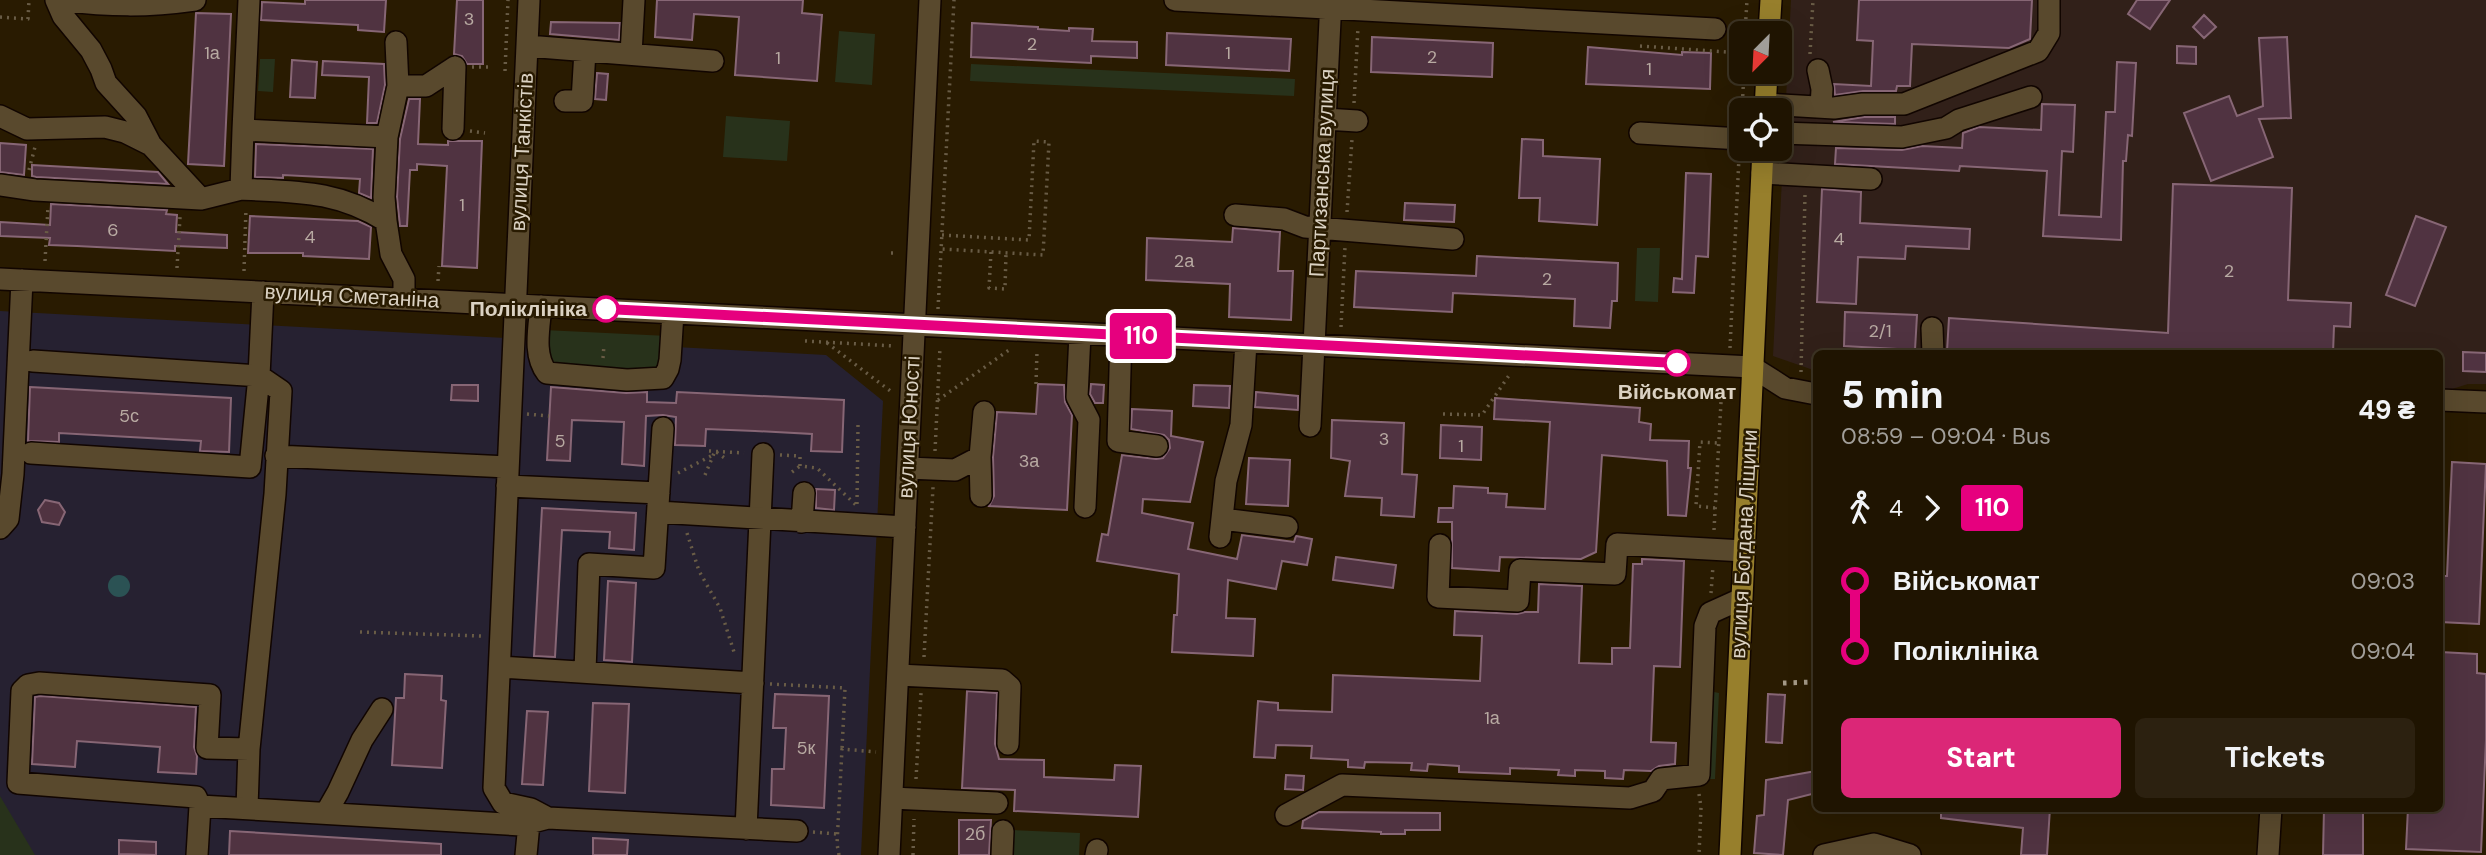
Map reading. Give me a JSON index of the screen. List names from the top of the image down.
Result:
{
  "streets": {
    "main road": ["вулиця Богдана Ліщини"],
    "street": [
      "вулиця Танкістів",
      "Партизанська вулиця",
      "вулиця Сметаніна",
      "вулиця Юності"
    ]
  },
  "crossings": [
    ["вулиця Танкістів", "вулиця Сметаніна"],
    ["Партизанська вулиця", "вулиця Сметаніна"],
    ["вулиця Сметаніна", "вулиця Юності"],
    ["вулиця Сметаніна", "вулиця Богдана Ліщини"]
  ],
  "places": ["Поліклініка", "Військомат"],
  "lines": ["bus line 110"],
  "house_numbers": [
    "3",
    "2",
    "1а",
    "1",
    "2",
    "1",
    "1",
    "1",
    "6",
    "4",
    "4",
    "2а",
    "2",
    "2",
    "2/1",
    "5с",
    "3",
    "5",
    "1",
    "3а",
    "1а",
    "5к",
    "2б"
  ],
  "north": "bottom left",
  "page": {
    "on_map": "110",
    "heading": ["5 min", "08:59 – 09:04 · Bus", "49 ₴"],
    "legs": ["4", "110"],
    "list": [
      {
        "name": "Військомат",
        "value": "09:03"
      },
      {
        "name": "Поліклініка",
        "value": "09:04"
      }
    ],
    "buttons": ["Start", "Tickets"]
  }
}
